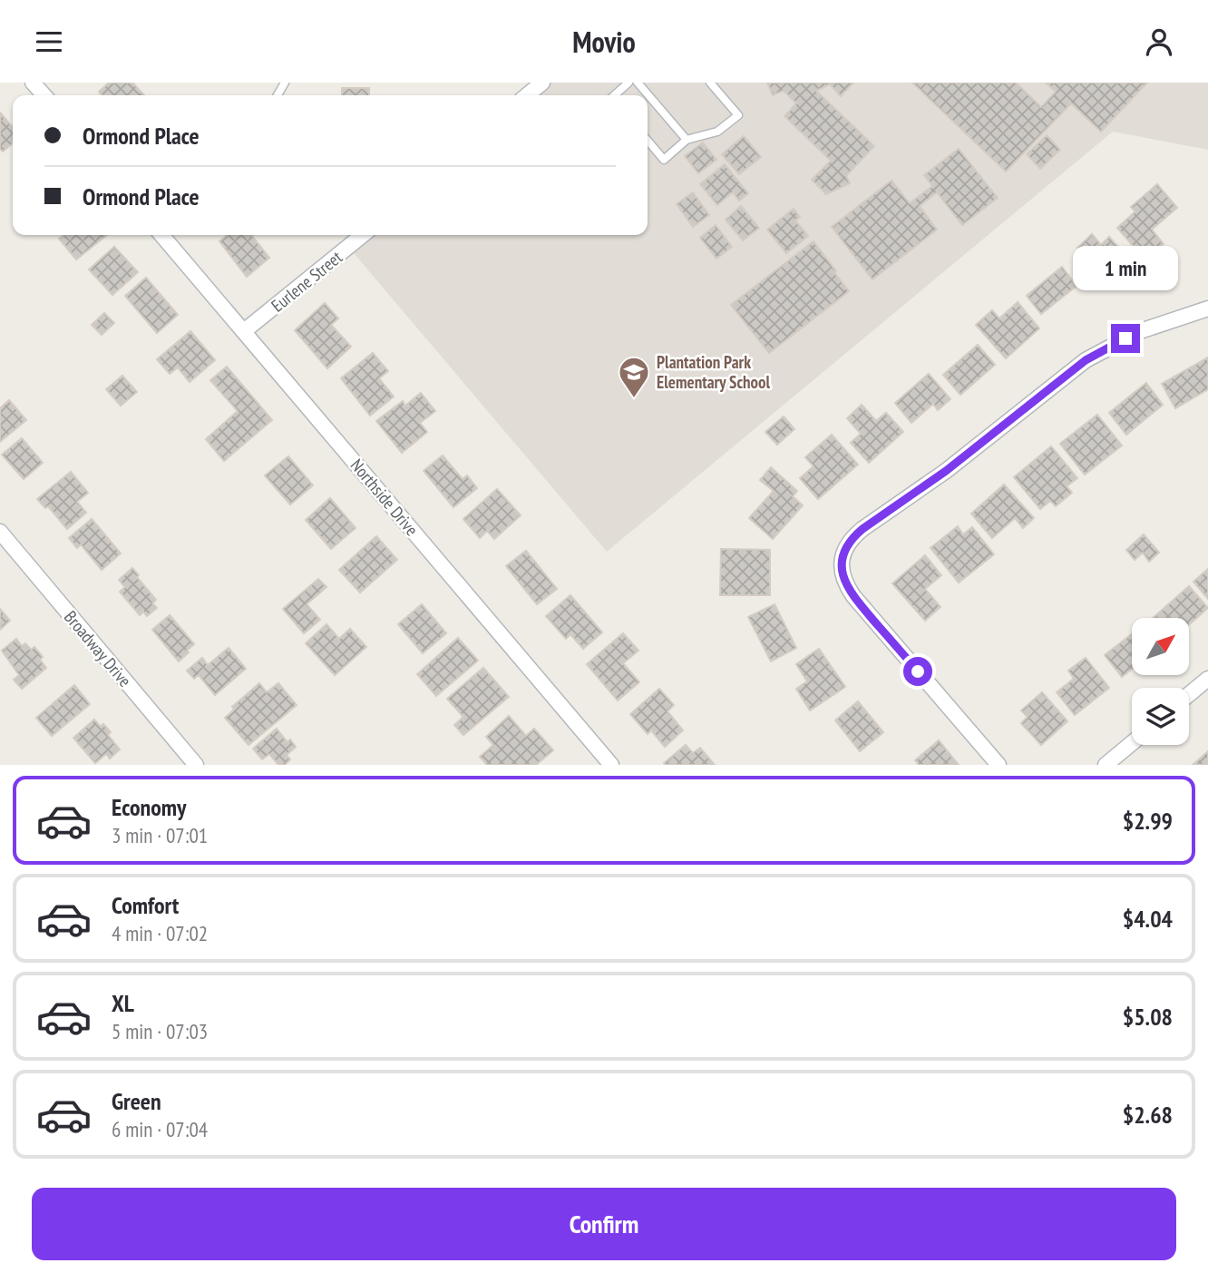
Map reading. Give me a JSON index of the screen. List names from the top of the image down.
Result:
{
  "streets": {
    "street": ["Eurlene Street", "Northside Drive", "Broadway Drive"]
  },
  "crossings": [
    ["Eurlene Street", "Northside Drive"]
  ],
  "places": {
    "school or university": ["Plantation Park Elementary School"]
  },
  "north": "top right",
  "page": {
    "header": "Movio",
    "banner": ["Ormond Place", "Ormond Place"],
    "bubble": "1 min",
    "list": [
      {
        "name": "Economy",
        "note": "3 min · 07:01",
        "value": "$2.99"
      },
      {
        "name": "Comfort",
        "note": "4 min · 07:02",
        "value": "$4.04"
      },
      {
        "name": "XL",
        "note": "5 min · 07:03",
        "value": "$5.08"
      },
      {
        "name": "Green",
        "note": "6 min · 07:04",
        "value": "$2.68"
      }
    ],
    "buttons": "Confirm"
  }
}
